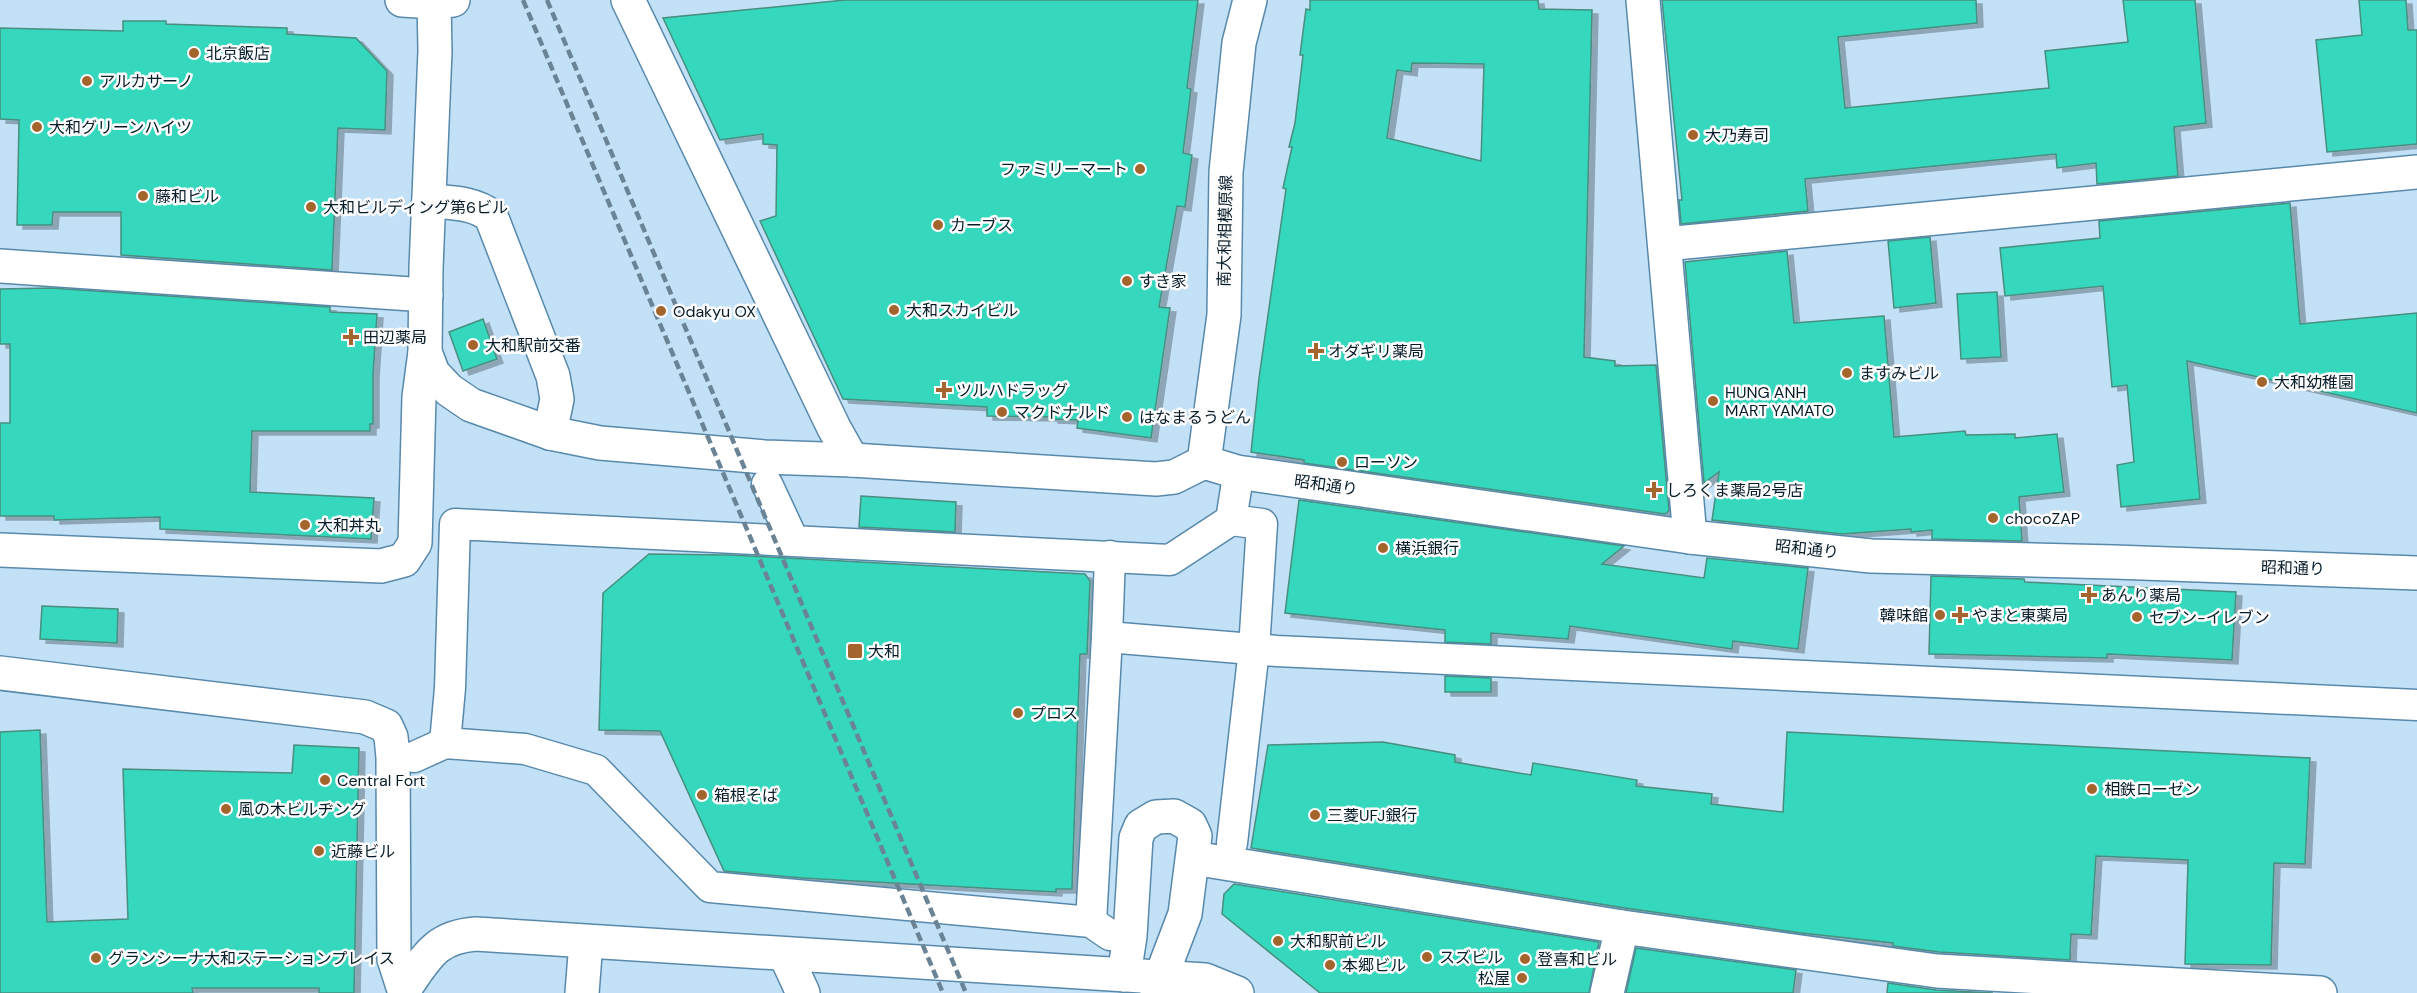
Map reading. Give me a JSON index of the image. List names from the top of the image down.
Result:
{
  "streets": {
    "street": ["南大和相模原線", "昭和通り"]
  },
  "crossings": [
    ["南大和相模原線", "昭和通り"]
  ],
  "places": {
    "other": [
      "北京飯店",
      "アルカサーノ",
      "大和グリーンハイツ",
      "大乃寿司",
      "ファミリーマート",
      "藤和ビル",
      "大和ビルディング第6ビル",
      "カーブス",
      "すき家",
      "大和スカイビル",
      "Odakyu OX",
      "大和駅前交番",
      "ますみビル",
      "大和幼稚園",
      "HUNG ANH MART YAMATO",
      "マクドナルド",
      "はなまるうどん",
      "ローソン",
      "chocoZAP",
      "大和丼丸",
      "横浜銀行",
      "韓味館",
      "セブン-イレブン",
      "プロス",
      "Central Fort",
      "相鉄ローゼン",
      "箱根そば",
      "風の木ビルヂング",
      "三菱UFJ銀行",
      "近藤ビル",
      "大和駅前ビル",
      "スズビル",
      "グランシーナ大和ステーションプレイス",
      "登喜和ビル",
      "本郷ビル",
      "松屋"
    ],
    "health": [
      "田辺薬局",
      "オダギリ薬局",
      "ツルハドラッグ",
      "しろくま薬局2号店",
      "あんり薬局",
      "やまと東薬局"
    ],
    "transit": ["大和"]
  }
}
